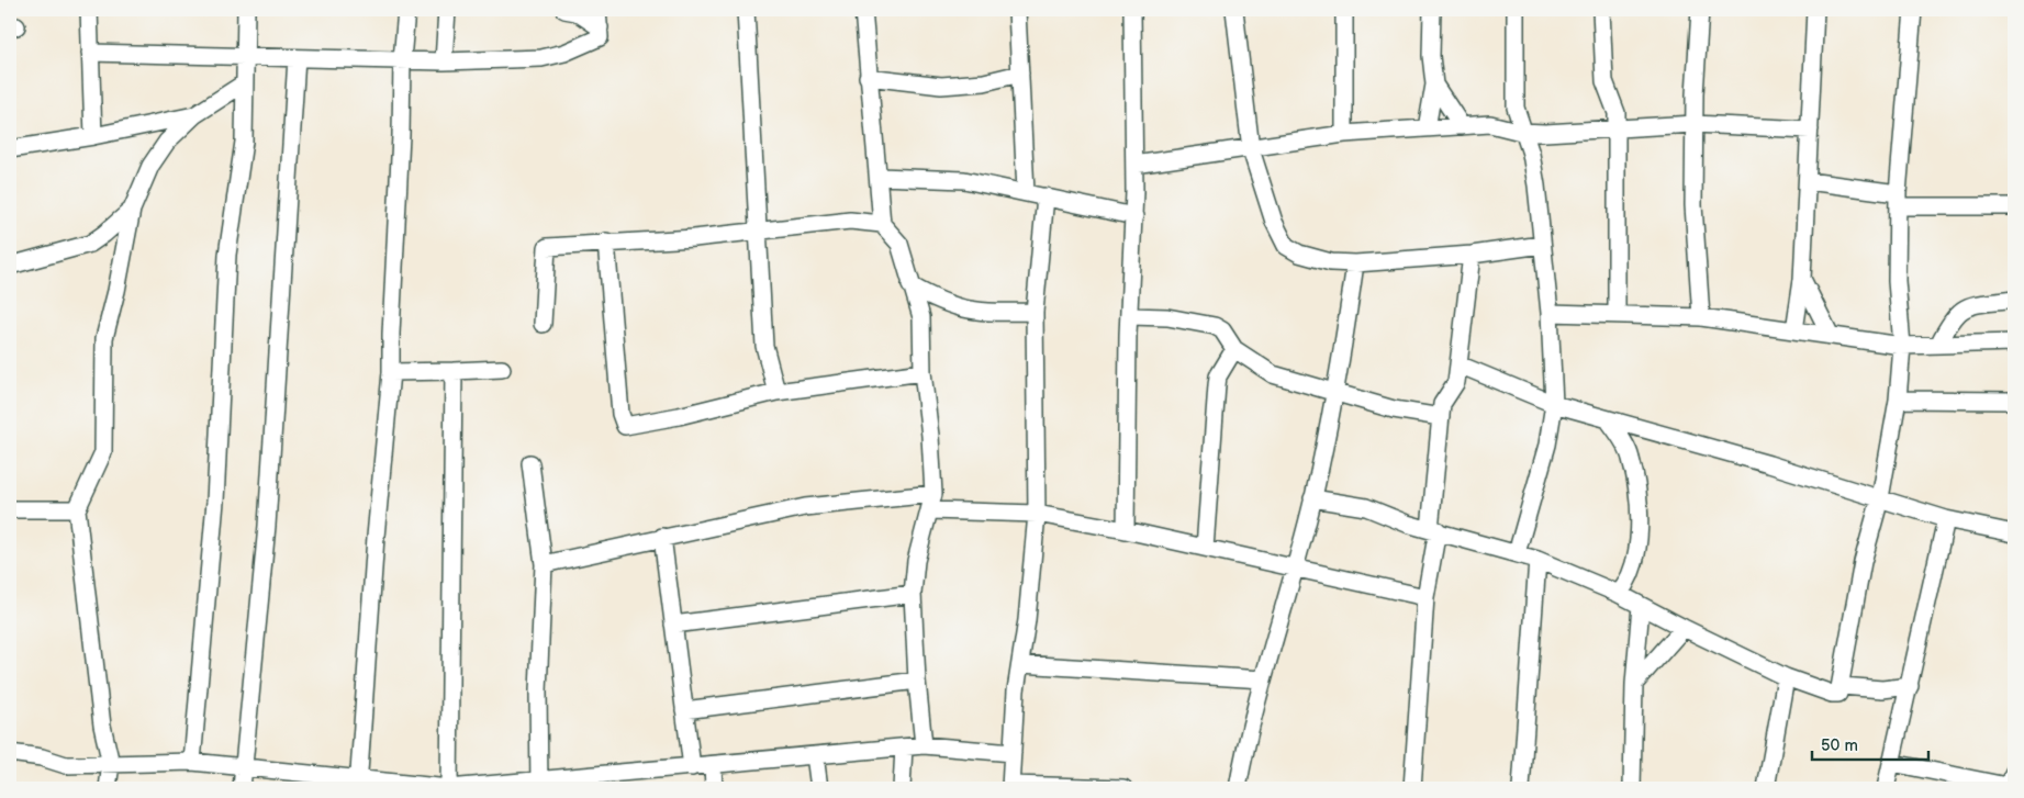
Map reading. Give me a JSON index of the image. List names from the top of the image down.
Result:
{
  "scale_bar": "50 m"
}
